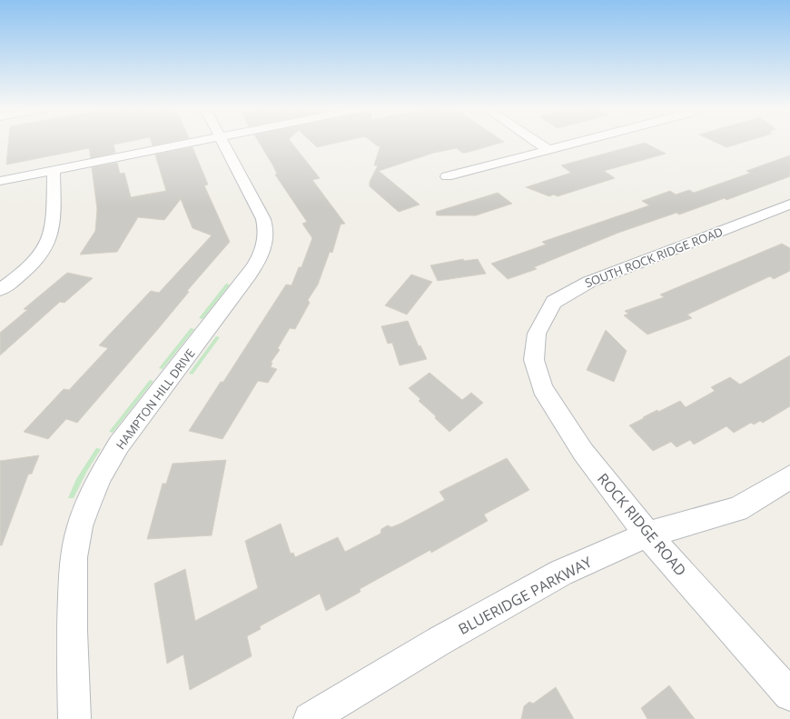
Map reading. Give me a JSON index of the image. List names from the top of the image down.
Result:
{
  "streets": {
    "street": [
      "SOUTH ROCK RIDGE ROAD",
      "HAMPTON HILL DRIVE",
      "ROCK RIDGE ROAD",
      "BLUERIDGE PARKWAY"
    ]
  },
  "crossings": [
    ["SOUTH ROCK RIDGE ROAD", "ROCK RIDGE ROAD"],
    ["ROCK RIDGE ROAD", "BLUERIDGE PARKWAY"]
  ]
}
